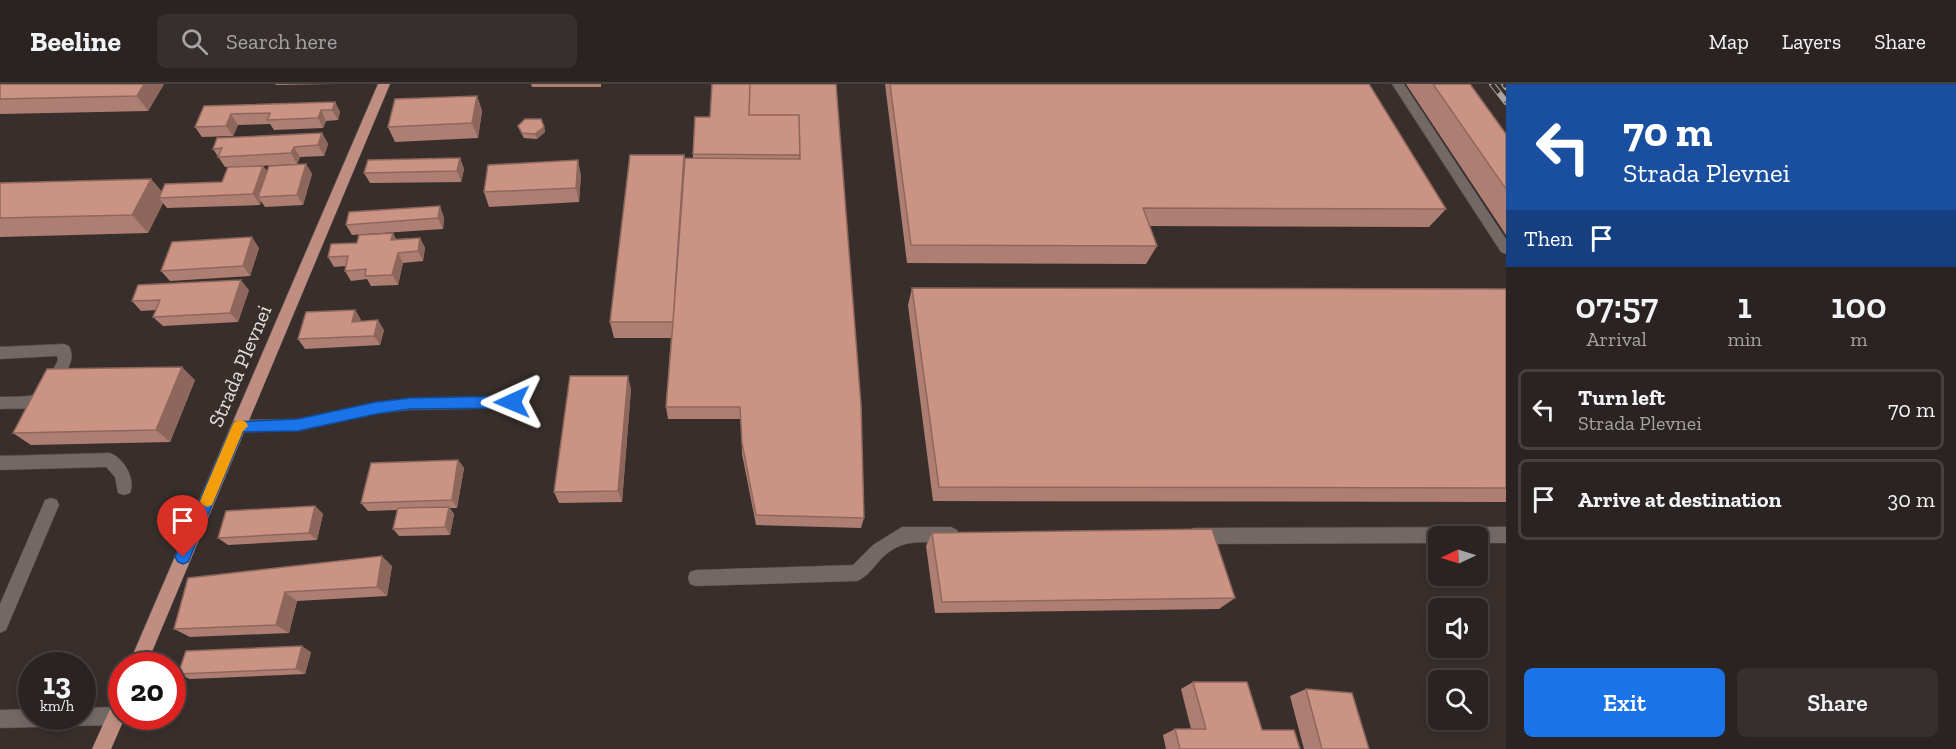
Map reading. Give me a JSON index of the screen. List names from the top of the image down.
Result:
{
  "streets": {
    "main road": ["Strada Plevnei"]
  },
  "north": "left",
  "page": {
    "header": "Beeline",
    "search": "Search here",
    "nav": ["Map", "Layers", "Share"],
    "turn": ["70 m", "Strada Plevnei"],
    "then": "Then",
    "eta": [
      "07:57",
      "Arrival",
      "1",
      "min",
      "100",
      "m"
    ],
    "list": [
      {
        "name": "Turn left",
        "note": "Strada Plevnei",
        "value": "70 m"
      },
      {
        "name": "Arrive at destination",
        "value": "30 m"
      }
    ],
    "speed": "13 km/h",
    "limit": "20",
    "buttons": ["Exit", "Share"]
  }
}
